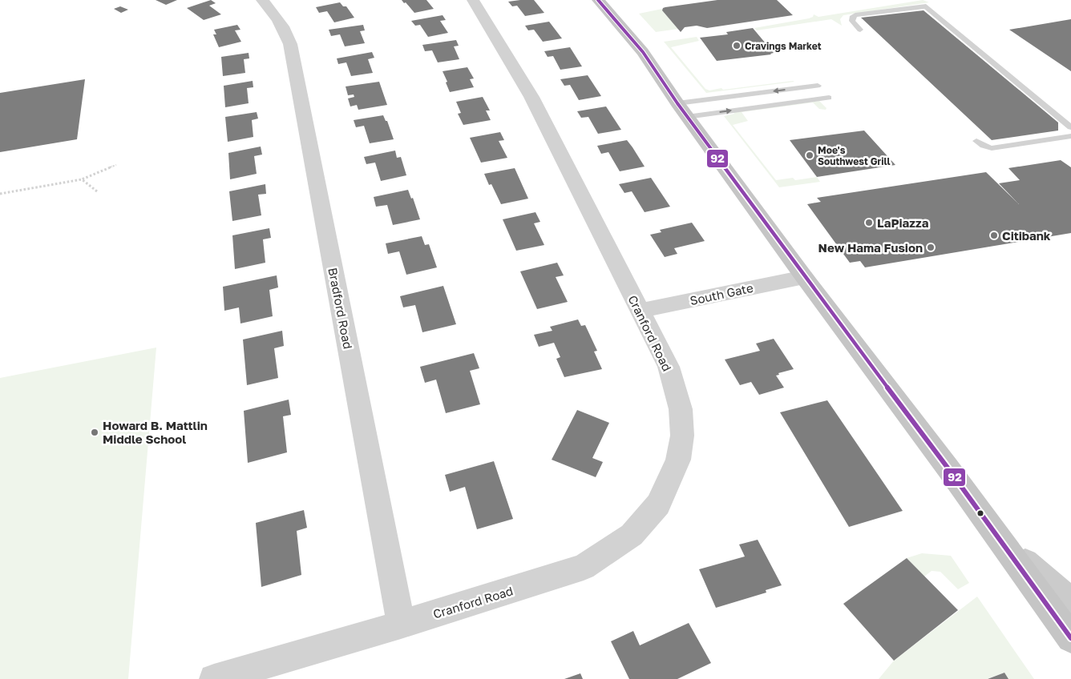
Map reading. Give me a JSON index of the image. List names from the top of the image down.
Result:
{
  "streets": {
    "street": ["South Gate", "Bradford Road", "Cranford Road"]
  },
  "crossings": [
    ["South Gate", "Cranford Road"],
    ["Bradford Road", "Cranford Road"]
  ],
  "places": [
    "Cravings Market",
    "Moe's Southwest Grill",
    "LaPiazza",
    "Citibank",
    "New Hama Fusion",
    "Howard B. Mattlin Middle School"
  ],
  "lines": ["transit line 92"]
}
